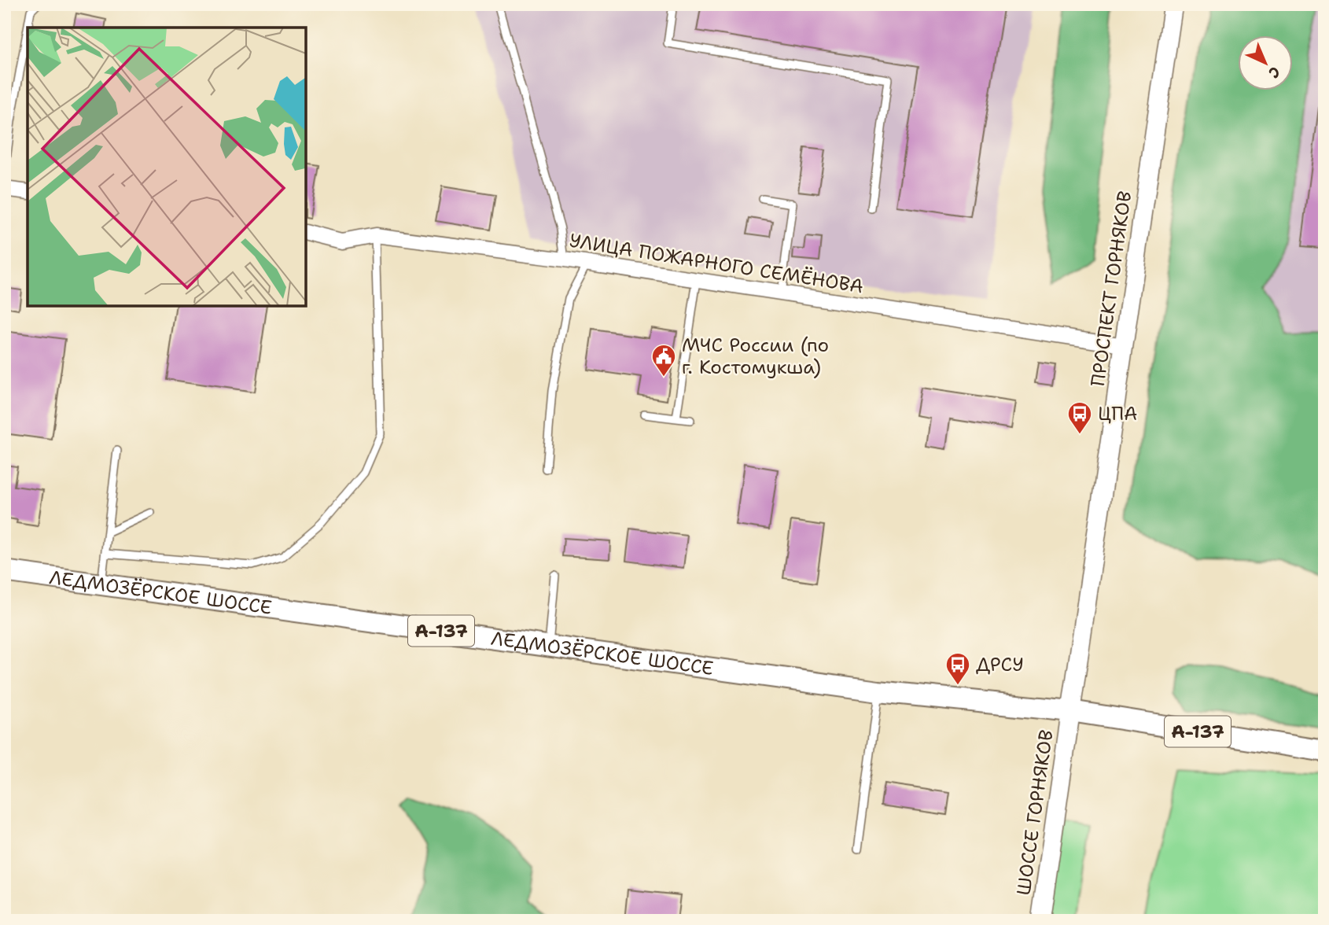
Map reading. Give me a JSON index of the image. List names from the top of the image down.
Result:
{
  "streets": {
    "main road": [
      "ПРОСПЕКТ ГОРНЯКОВ",
      "ЛЕДМОЗЁРСКОЕ ШОССЕ",
      "А-137",
      "ШОССЕ ГОРНЯКОВ"
    ],
    "street": ["УЛИЦА ПОЖАРНОГО СЕМЁНОВА"]
  },
  "crossings": [
    ["УЛИЦА ПОЖАРНОГО СЕМЁНОВА", "ПРОСПЕКТ ГОРНЯКОВ"],
    ["ПРОСПЕКТ ГОРНЯКОВ", "ЛЕДМОЗЁРСКОЕ ШОССЕ"],
    ["ПРОСПЕКТ ГОРНЯКОВ", "А-137"],
    ["ПРОСПЕКТ ГОРНЯКОВ", "ШОССЕ ГОРНЯКОВ"],
    ["ЛЕДМОЗЁРСКОЕ ШОССЕ", "А-137"],
    ["ЛЕДМОЗЁРСКОЕ ШОССЕ", "ШОССЕ ГОРНЯКОВ"],
    ["А-137", "ШОССЕ ГОРНЯКОВ"]
  ],
  "places": {
    "public building": ["МЧС России (по г. Костомукша)"],
    "bus stop": ["ЦПА", "ДРСУ"]
  },
  "north": "bottom right"
}
